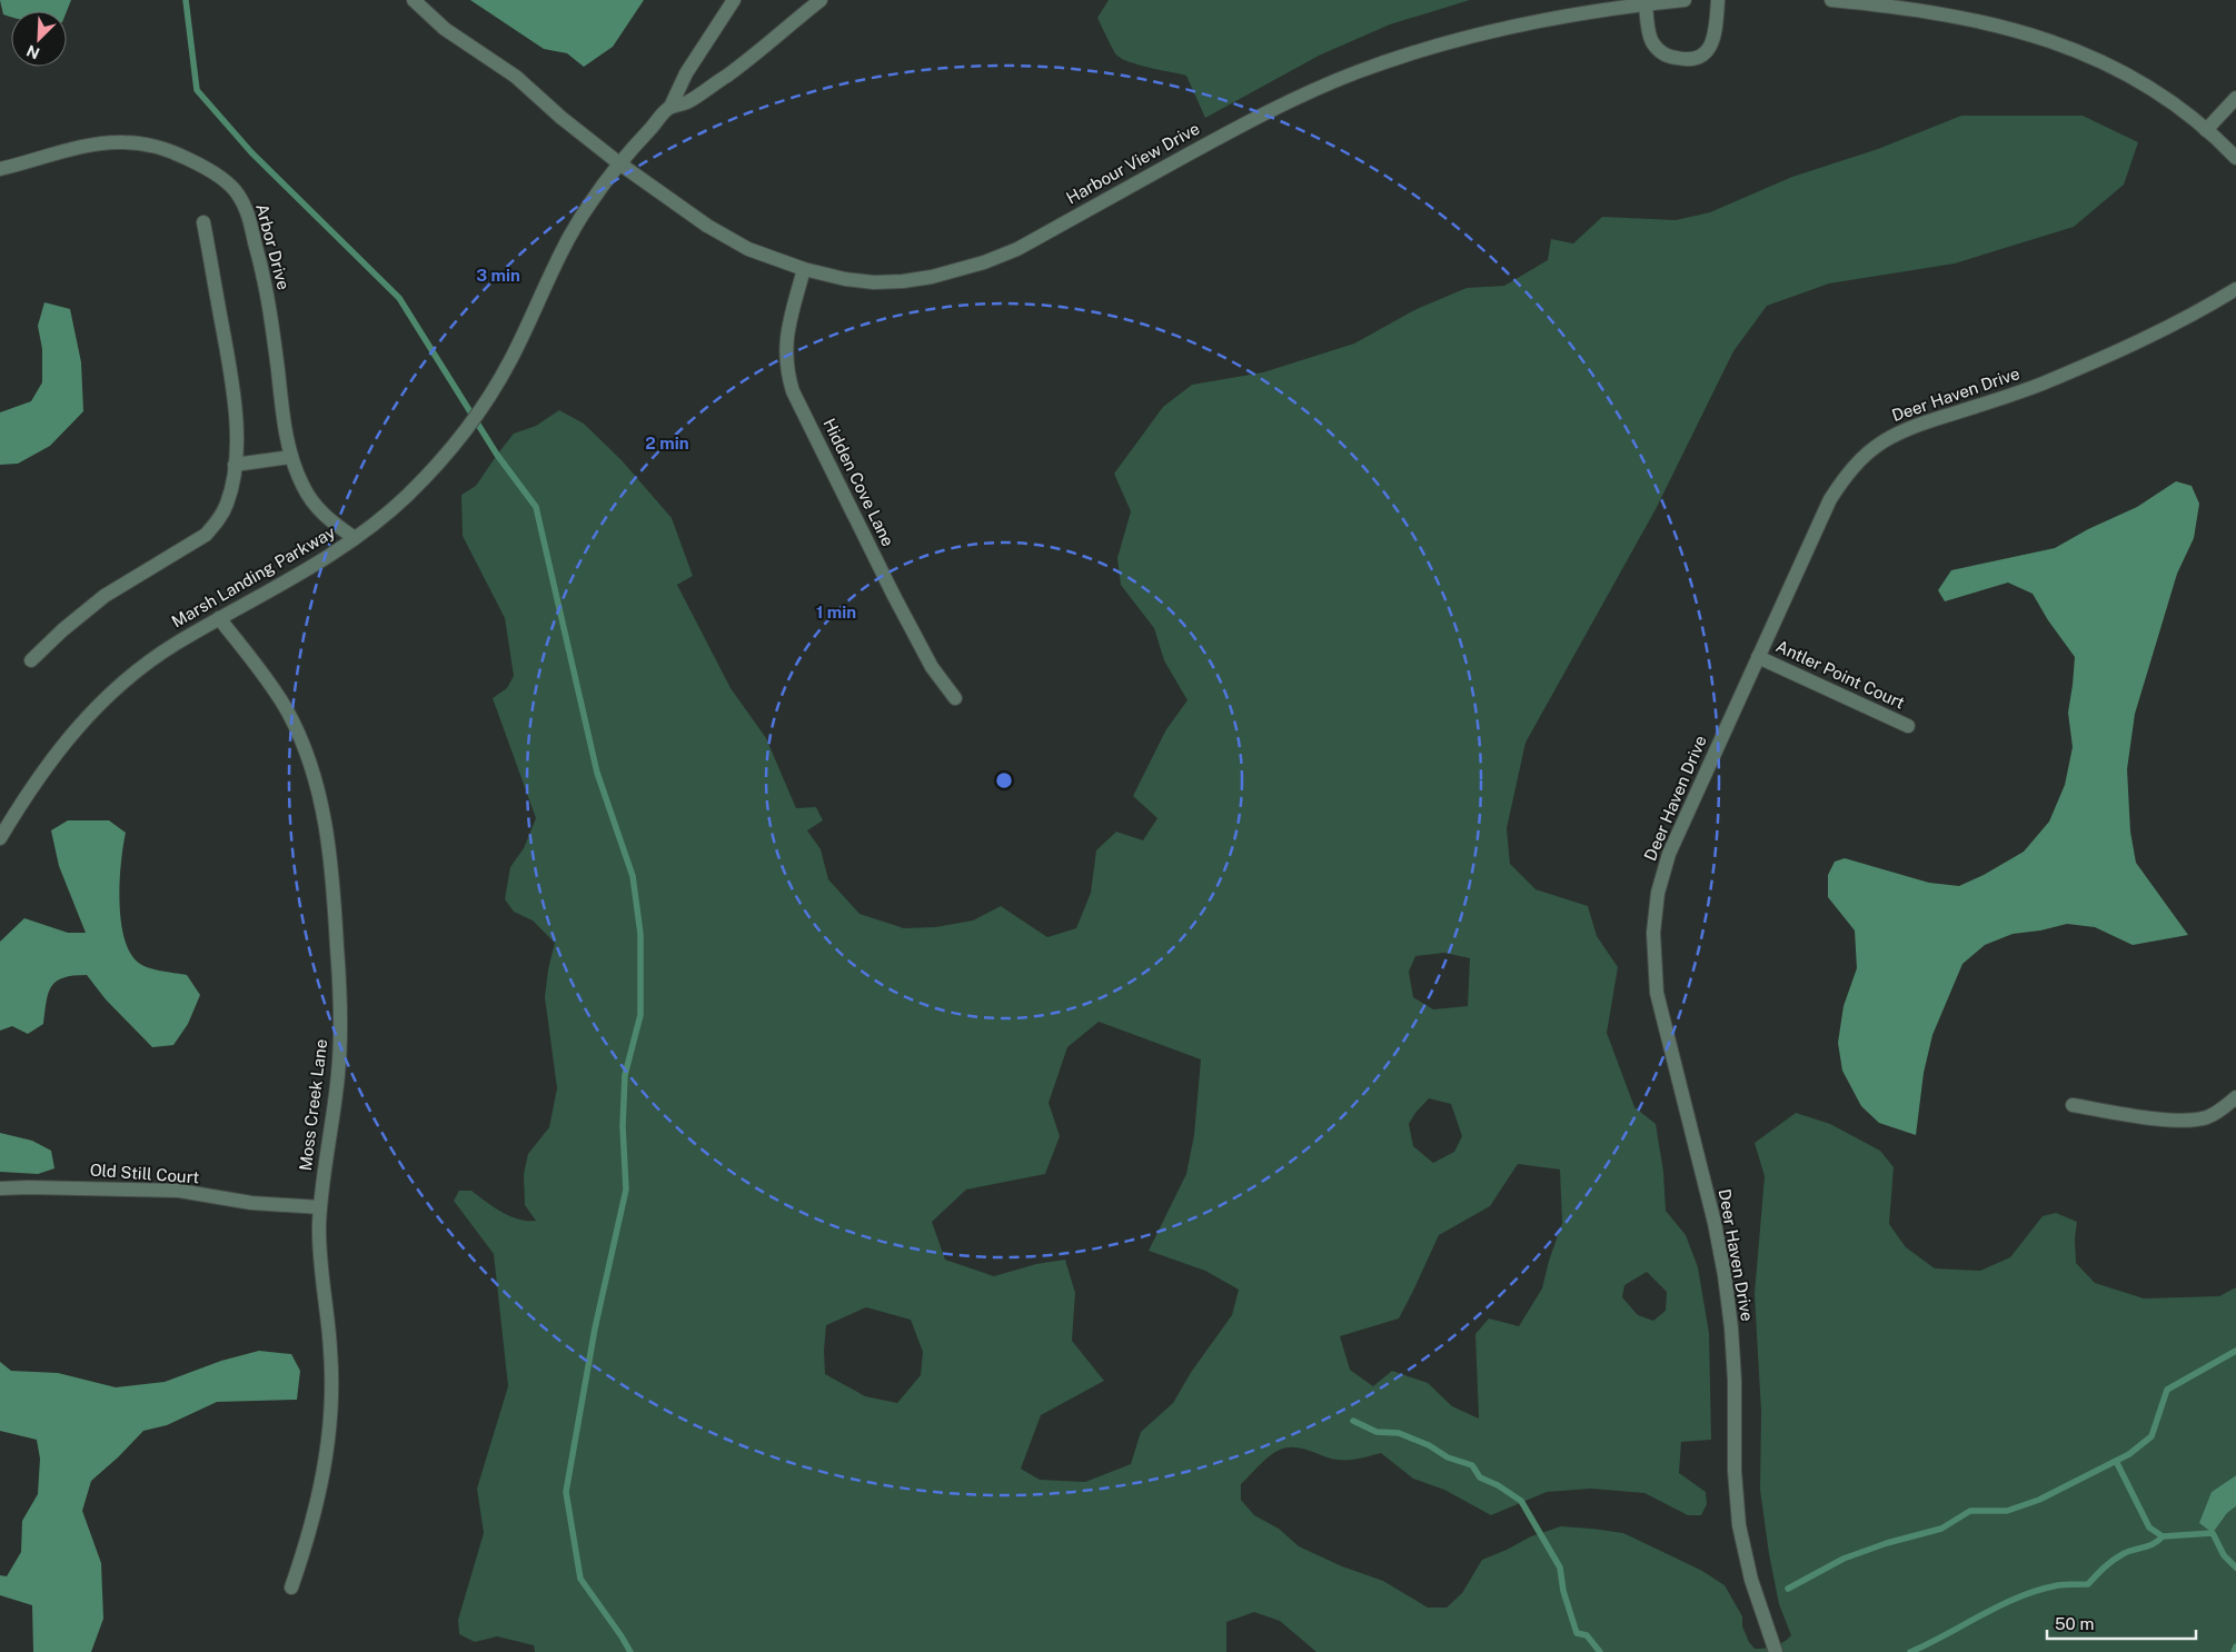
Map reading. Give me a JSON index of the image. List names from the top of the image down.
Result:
{
  "streets": {
    "street": [
      "Harbour View Drive",
      "Arbor Drive",
      "Deer Haven Drive",
      "Hidden Cove Lane",
      "Marsh Landing Parkway",
      "Antler Point Court",
      "Moss Creek Lane",
      "Old Still Court"
    ]
  },
  "crossings": [
    ["Harbour View Drive", "Hidden Cove Lane"],
    ["Harbour View Drive", "Marsh Landing Parkway"],
    ["Arbor Drive", "Marsh Landing Parkway"],
    ["Deer Haven Drive", "Antler Point Court"],
    ["Marsh Landing Parkway", "Moss Creek Lane"],
    ["Moss Creek Lane", "Old Still Court"]
  ],
  "scale_bar": "50 m",
  "north": "bottom left",
  "rings": ["3 min", "2 min", "1 min"]
}
